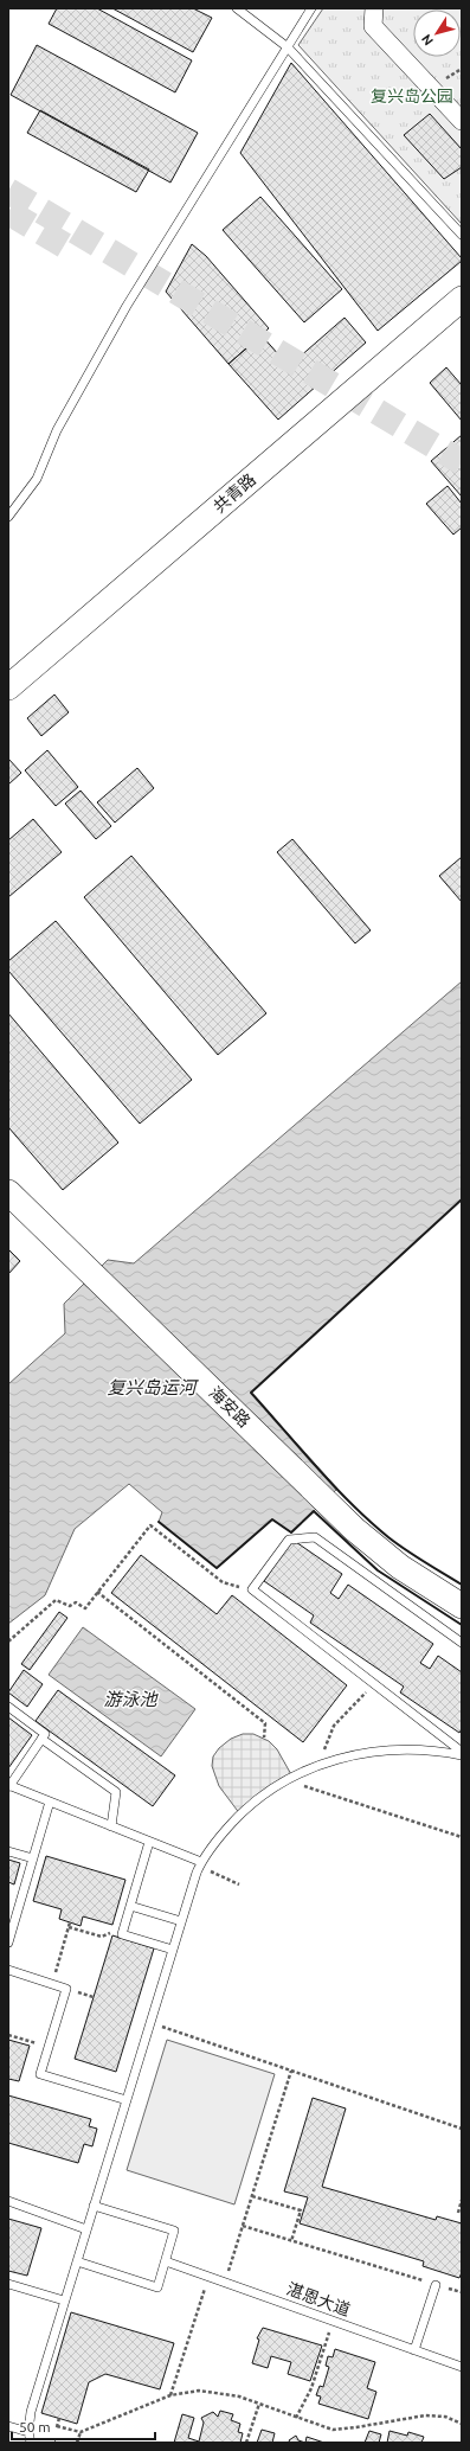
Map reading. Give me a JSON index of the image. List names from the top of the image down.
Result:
{
  "streets": {
    "street": ["共青路", "海安路"],
    "lane": ["湛恩大道"]
  },
  "water": ["复兴岛运河", "游泳池"],
  "parks": ["复兴岛公园"],
  "scale_bar": "50 m",
  "north": "bottom left"
}
